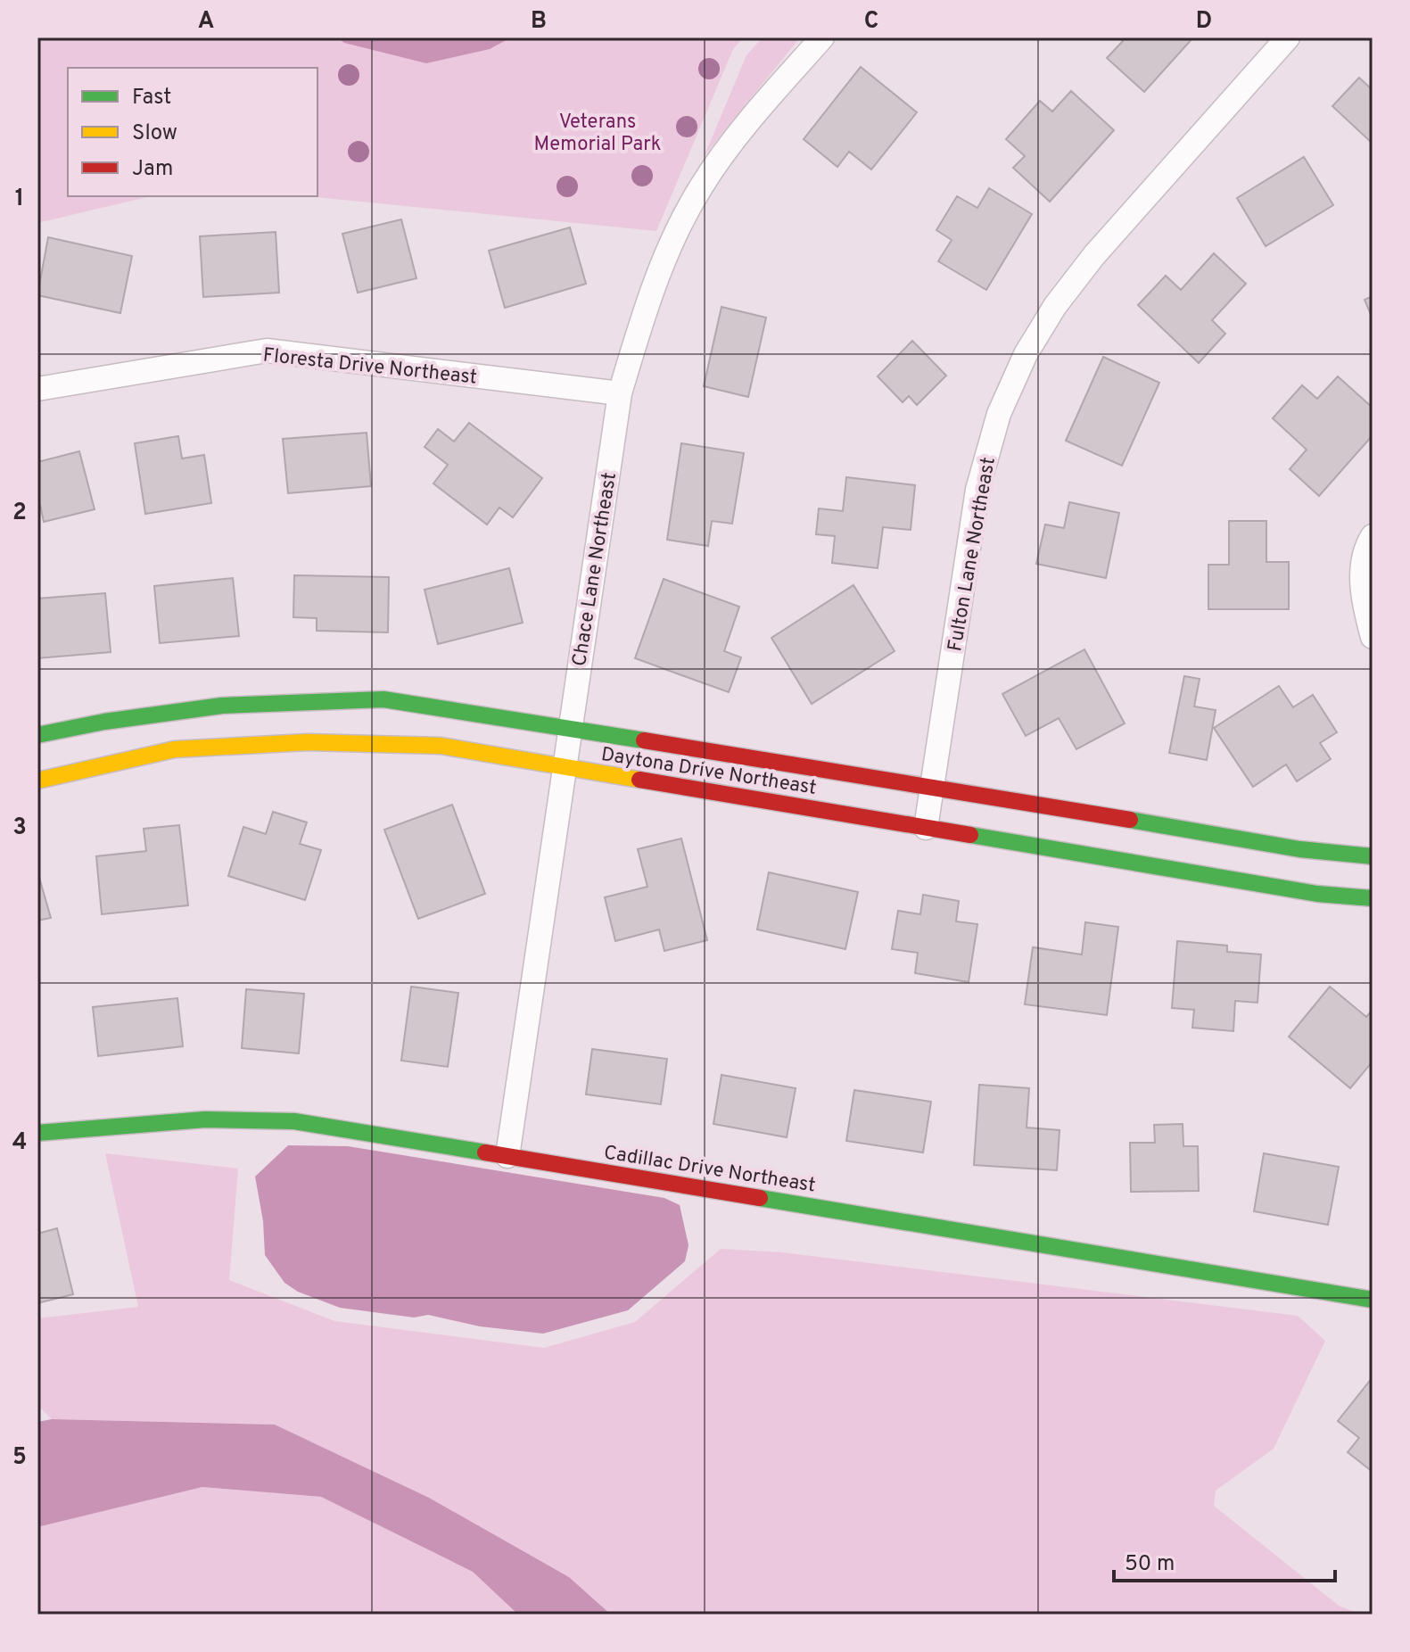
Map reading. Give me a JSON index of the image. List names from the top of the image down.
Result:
{
  "streets": {
    "street": [
      "Floresta Drive Northeast",
      "Fulton Lane Northeast",
      "Chace Lane Northeast",
      "Daytona Drive Northeast",
      "Cadillac Drive Northeast"
    ]
  },
  "crossings": [
    ["Floresta Drive Northeast", "Chace Lane Northeast"],
    ["Fulton Lane Northeast", "Daytona Drive Northeast"],
    ["Chace Lane Northeast", "Daytona Drive Northeast"],
    ["Chace Lane Northeast", "Cadillac Drive Northeast"]
  ],
  "parks": ["Veterans Memorial Park"],
  "legend": ["Fast", "Slow", "Jam"],
  "scale_bar": "50 m",
  "grid": {
    "columns": [
      "A",
      "B",
      "C",
      "D"
    ],
    "rows": [
      "1",
      "2",
      "3",
      "4",
      "5"
    ]
  }
}
